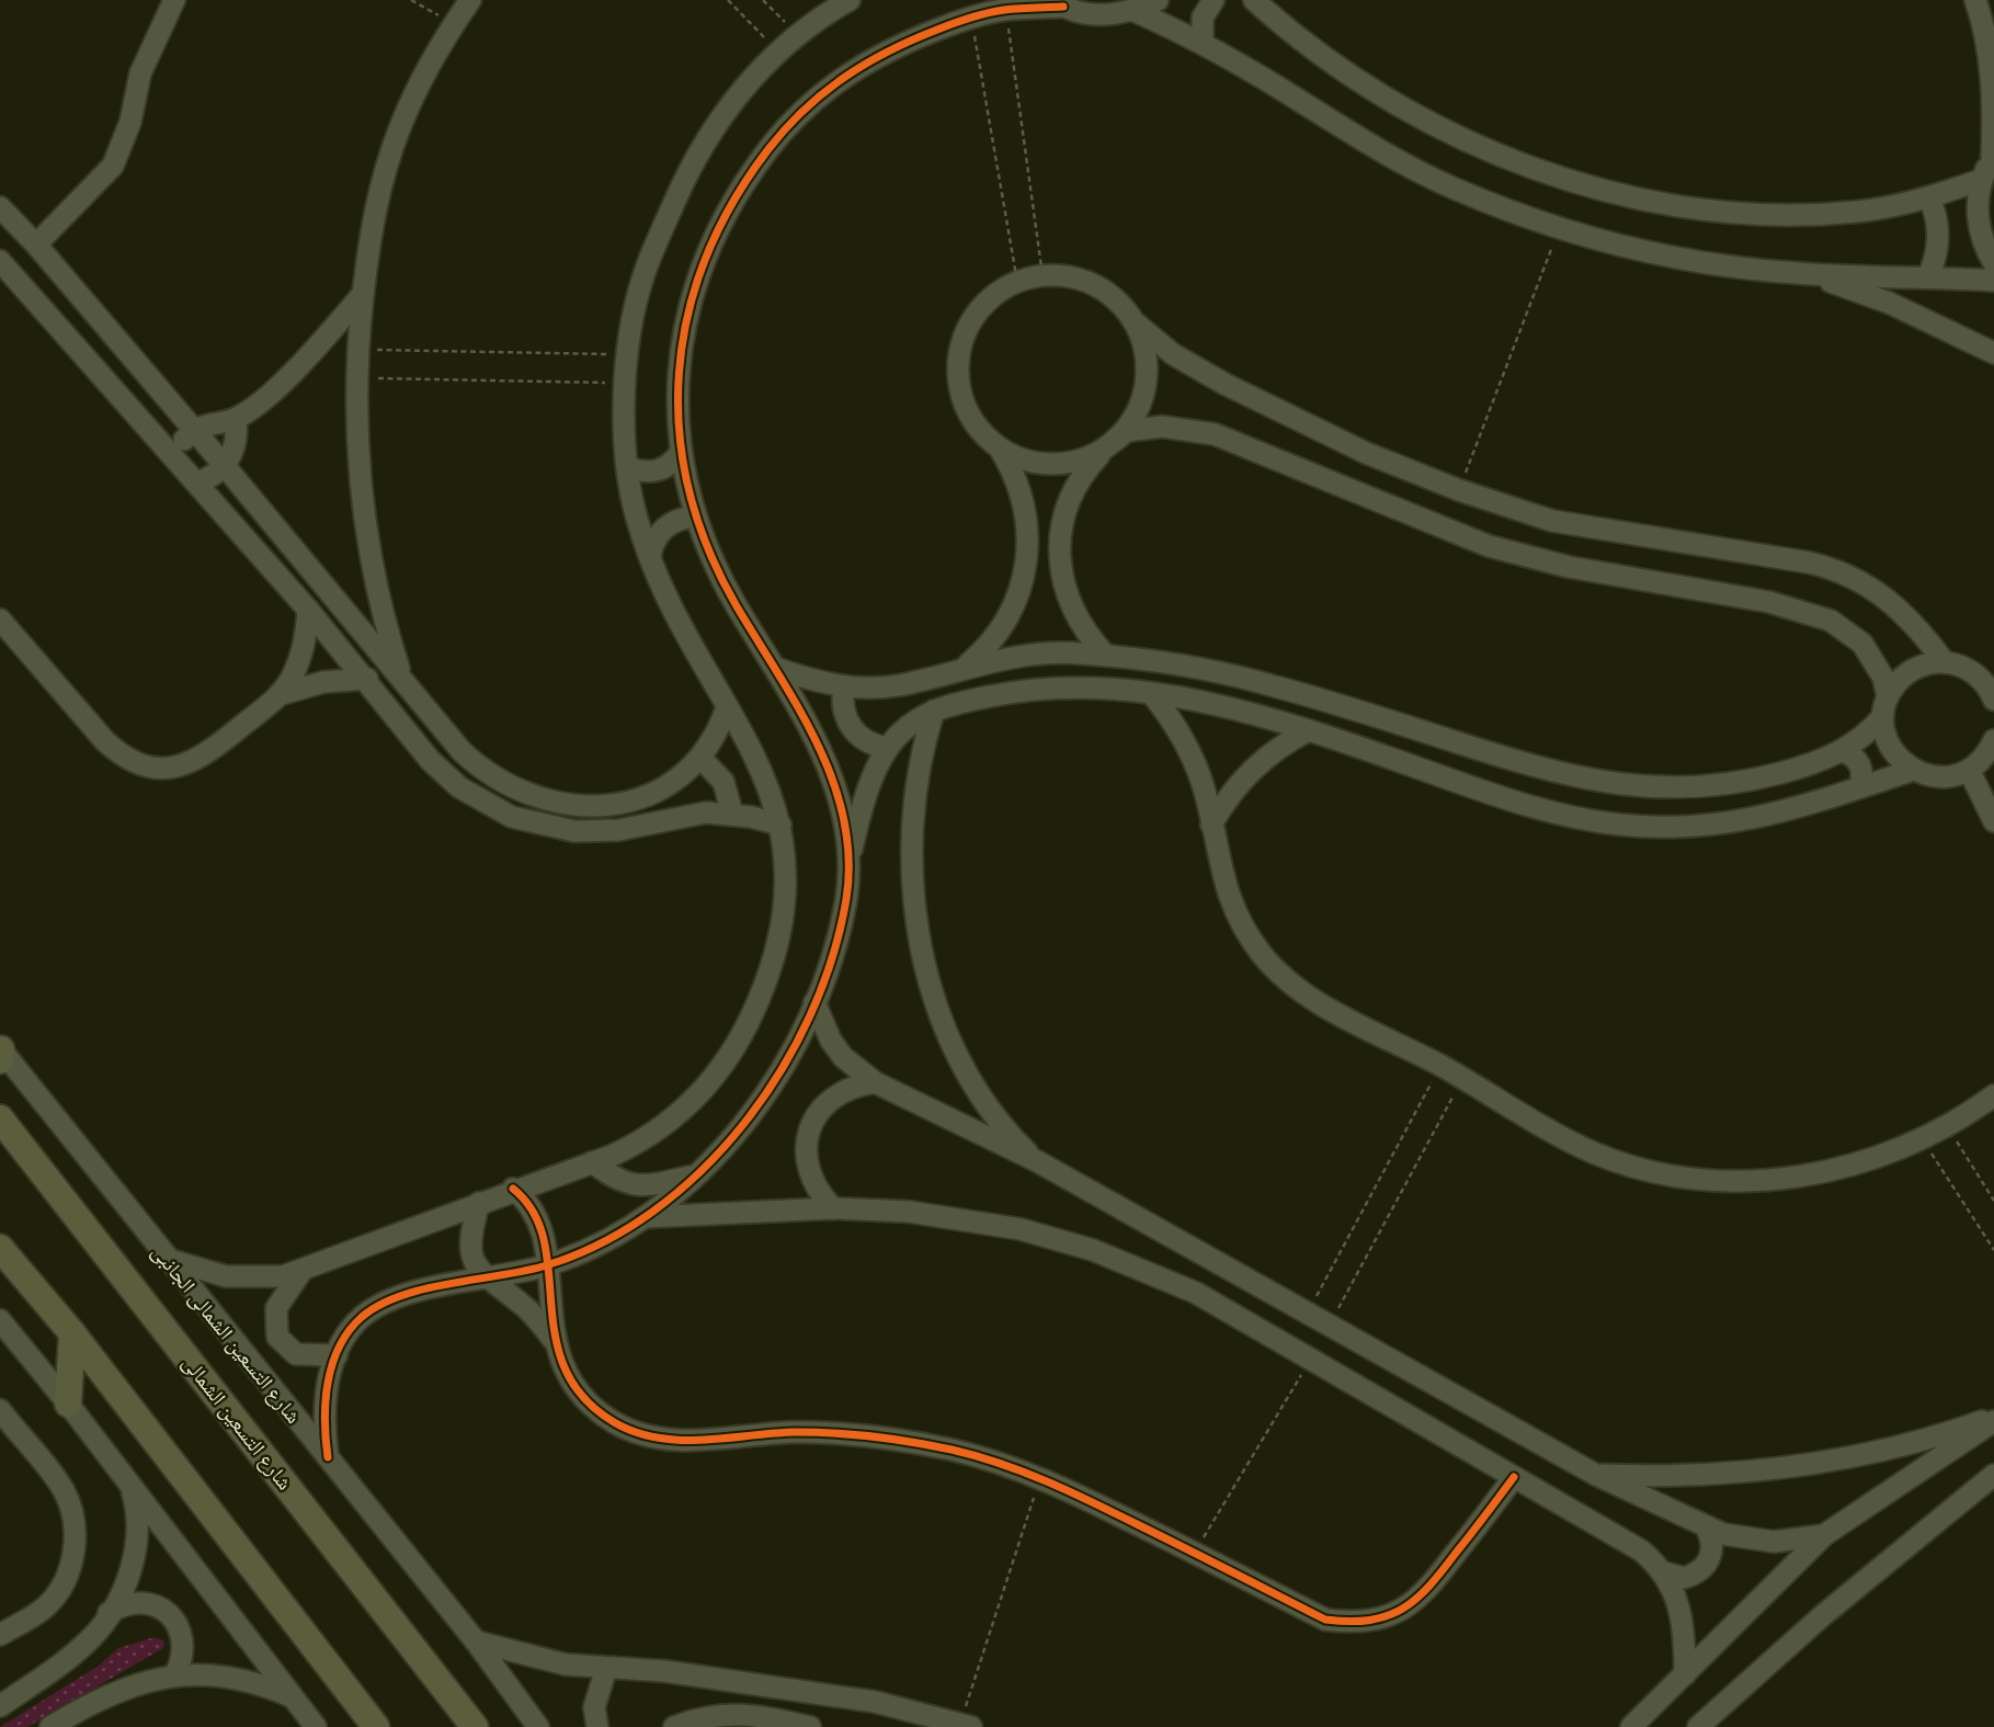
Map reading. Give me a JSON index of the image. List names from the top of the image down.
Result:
{
  "streets": {
    "main road": ["شارع التسعين الشمالى"],
    "street": ["شارع التسعين الشمالى الجانبى"]
  }
}
